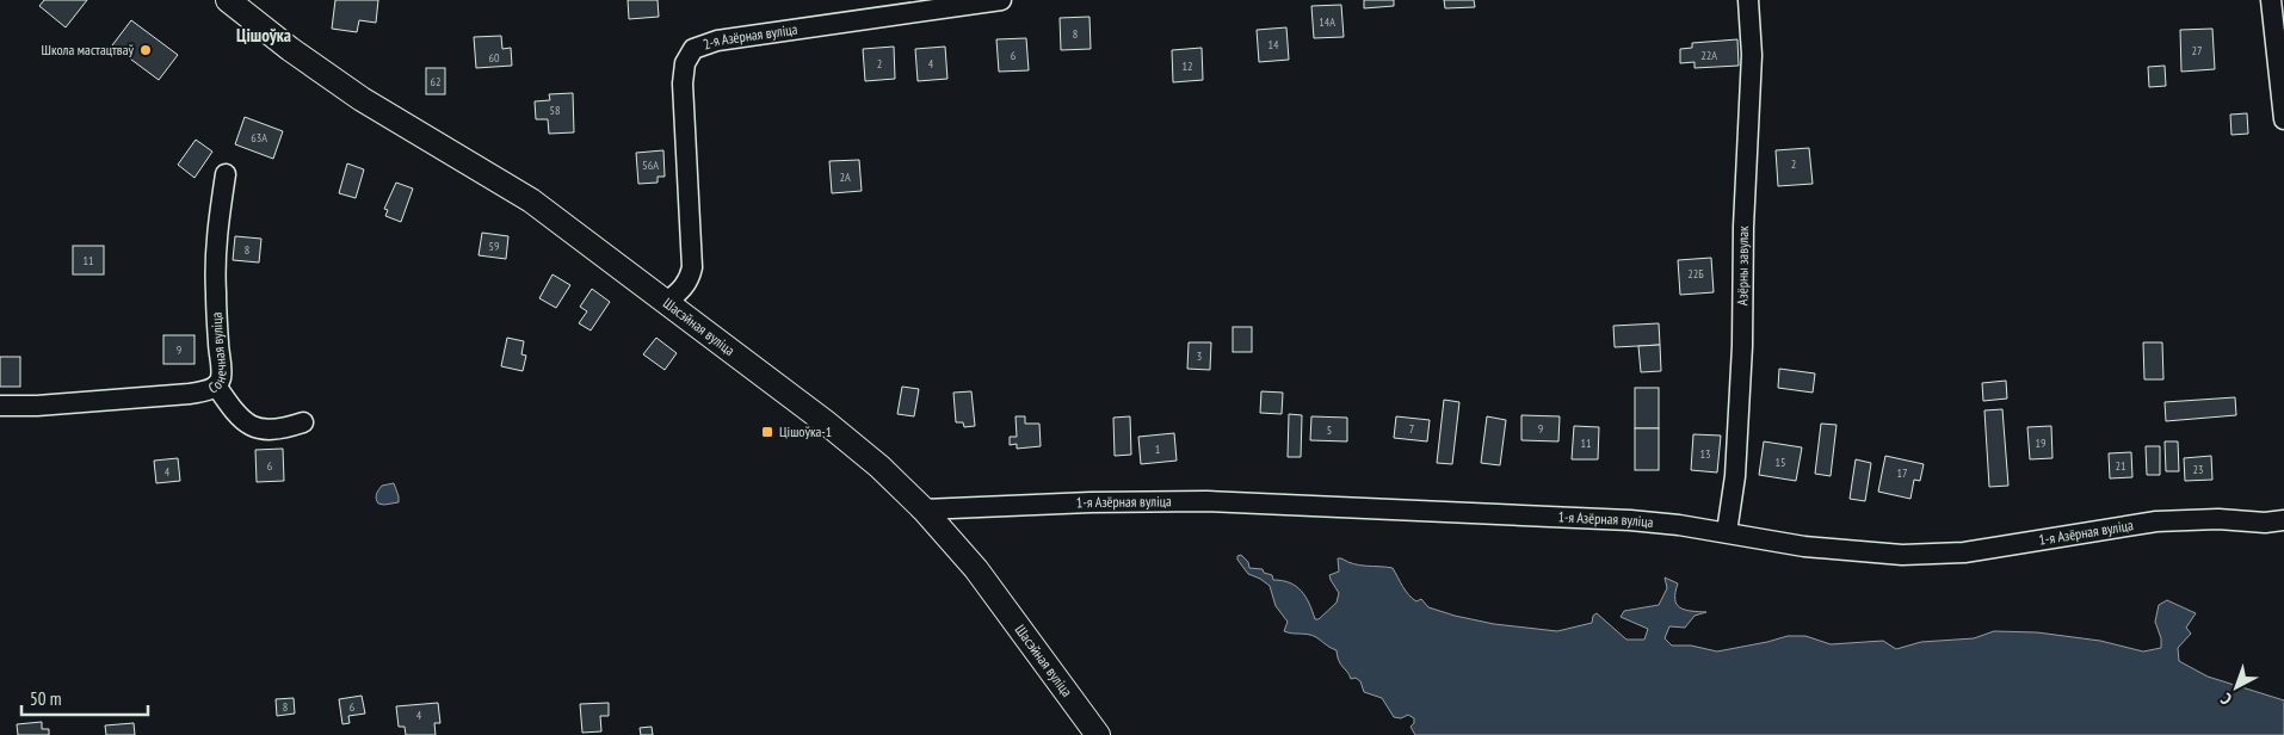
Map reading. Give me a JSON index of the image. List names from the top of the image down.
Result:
{
  "streets": {
    "main road": ["Шасэйная вуліца"],
    "street": [
      "2-я Азёрная вуліца",
      "Азёрны завулак",
      "Сонечная вуліца",
      "1-я Азёрная вуліца"
    ]
  },
  "crossings": [
    ["2-я Азёрная вуліца", "Шасэйная вуліца"],
    ["Азёрны завулак", "1-я Азёрная вуліца"],
    ["Шасэйная вуліца", "1-я Азёрная вуліца"]
  ],
  "districts": ["Цішоўка"],
  "places": {
    "other": ["Школа мастацтваў"],
    "transit": ["Цішоўка-1"]
  },
  "house_numbers": [
    "14А",
    "8",
    "14",
    "27",
    "6",
    "22А",
    "60",
    "2",
    "4",
    "12",
    "62",
    "58",
    "63А",
    "2",
    "56А",
    "2А",
    "59",
    "8",
    "11",
    "22Б",
    "9",
    "3",
    "7",
    "9",
    "5",
    "11",
    "19",
    "1",
    "13",
    "15",
    "6",
    "21",
    "23",
    "4",
    "17",
    "8",
    "6",
    "4"
  ],
  "scale_bar": "50 m",
  "north": "bottom left"
}
